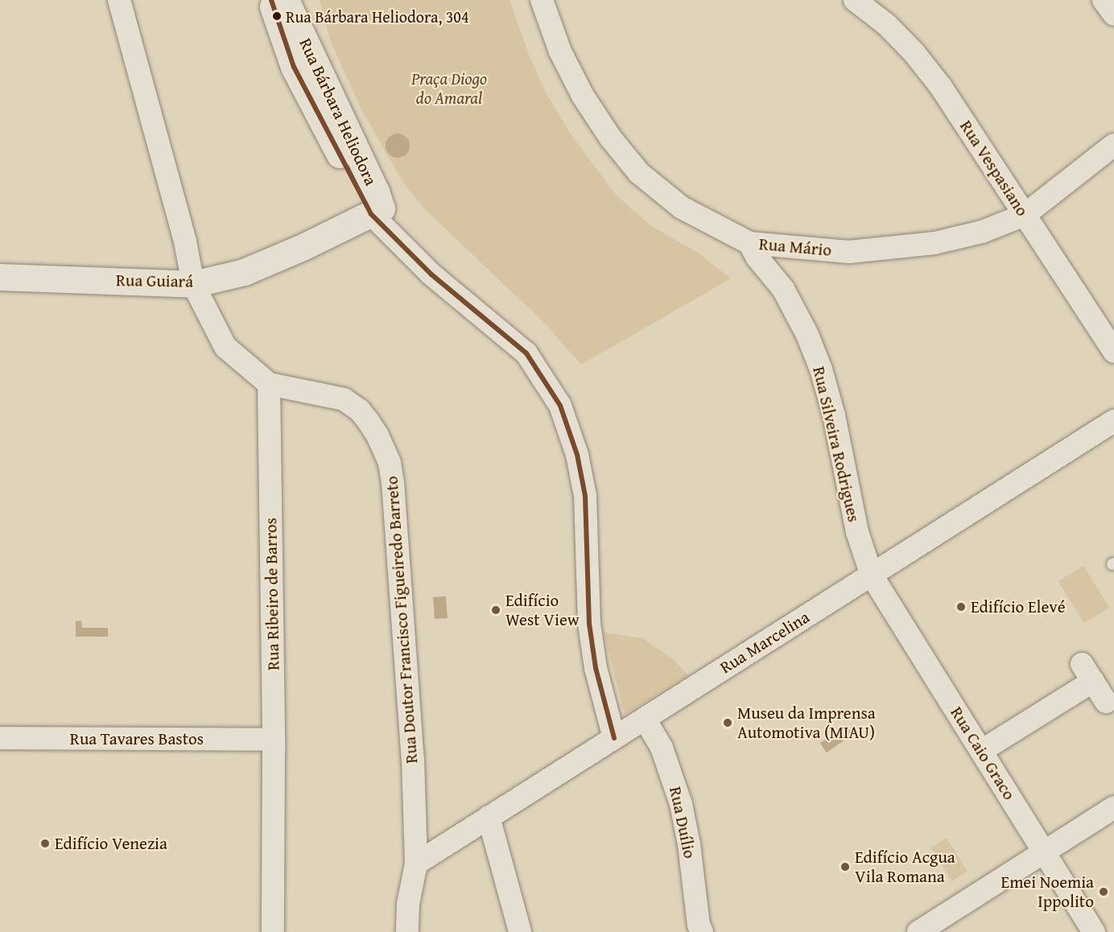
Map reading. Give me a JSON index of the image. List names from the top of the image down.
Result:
{
  "streets": {
    "street": [
      "Rua Bárbara Heliodora",
      "Rua Vespasiano",
      "Rua Mário",
      "Rua Guiará",
      "Rua Silveira Rodrigues",
      "Rua Ribeiro de Barros",
      "Rua Doutor Francisco Figueiredo Barreto",
      "Rua Marcelina",
      "Rua Tavares Bastos",
      "Rua Caio Graco",
      "Rua Duílio"
    ]
  },
  "crossings": [
    ["Rua Bárbara Heliodora", "Rua Guiará"],
    ["Rua Bárbara Heliodora", "Rua Marcelina"],
    ["Rua Vespasiano", "Rua Mário"],
    ["Rua Mário", "Rua Silveira Rodrigues"],
    ["Rua Silveira Rodrigues", "Rua Marcelina"],
    ["Rua Silveira Rodrigues", "Rua Caio Graco"],
    ["Rua Ribeiro de Barros", "Rua Doutor Francisco Figueiredo Barreto"],
    ["Rua Ribeiro de Barros", "Rua Tavares Bastos"],
    ["Rua Doutor Francisco Figueiredo Barreto", "Rua Marcelina"],
    ["Rua Marcelina", "Rua Caio Graco"],
    ["Rua Marcelina", "Rua Duílio"]
  ],
  "parks": ["Praça Diogo do Amaral"],
  "places": [
    "Rua Bárbara Heliodora, 304",
    "Edifício Elevé",
    "Edifício West View",
    "Museu da Imprensa Automotiva (MIAU)",
    "Edifício Venezia",
    "Edifício Acgua Vila Romana",
    "Emei Noemia Ippolito"
  ]
}
